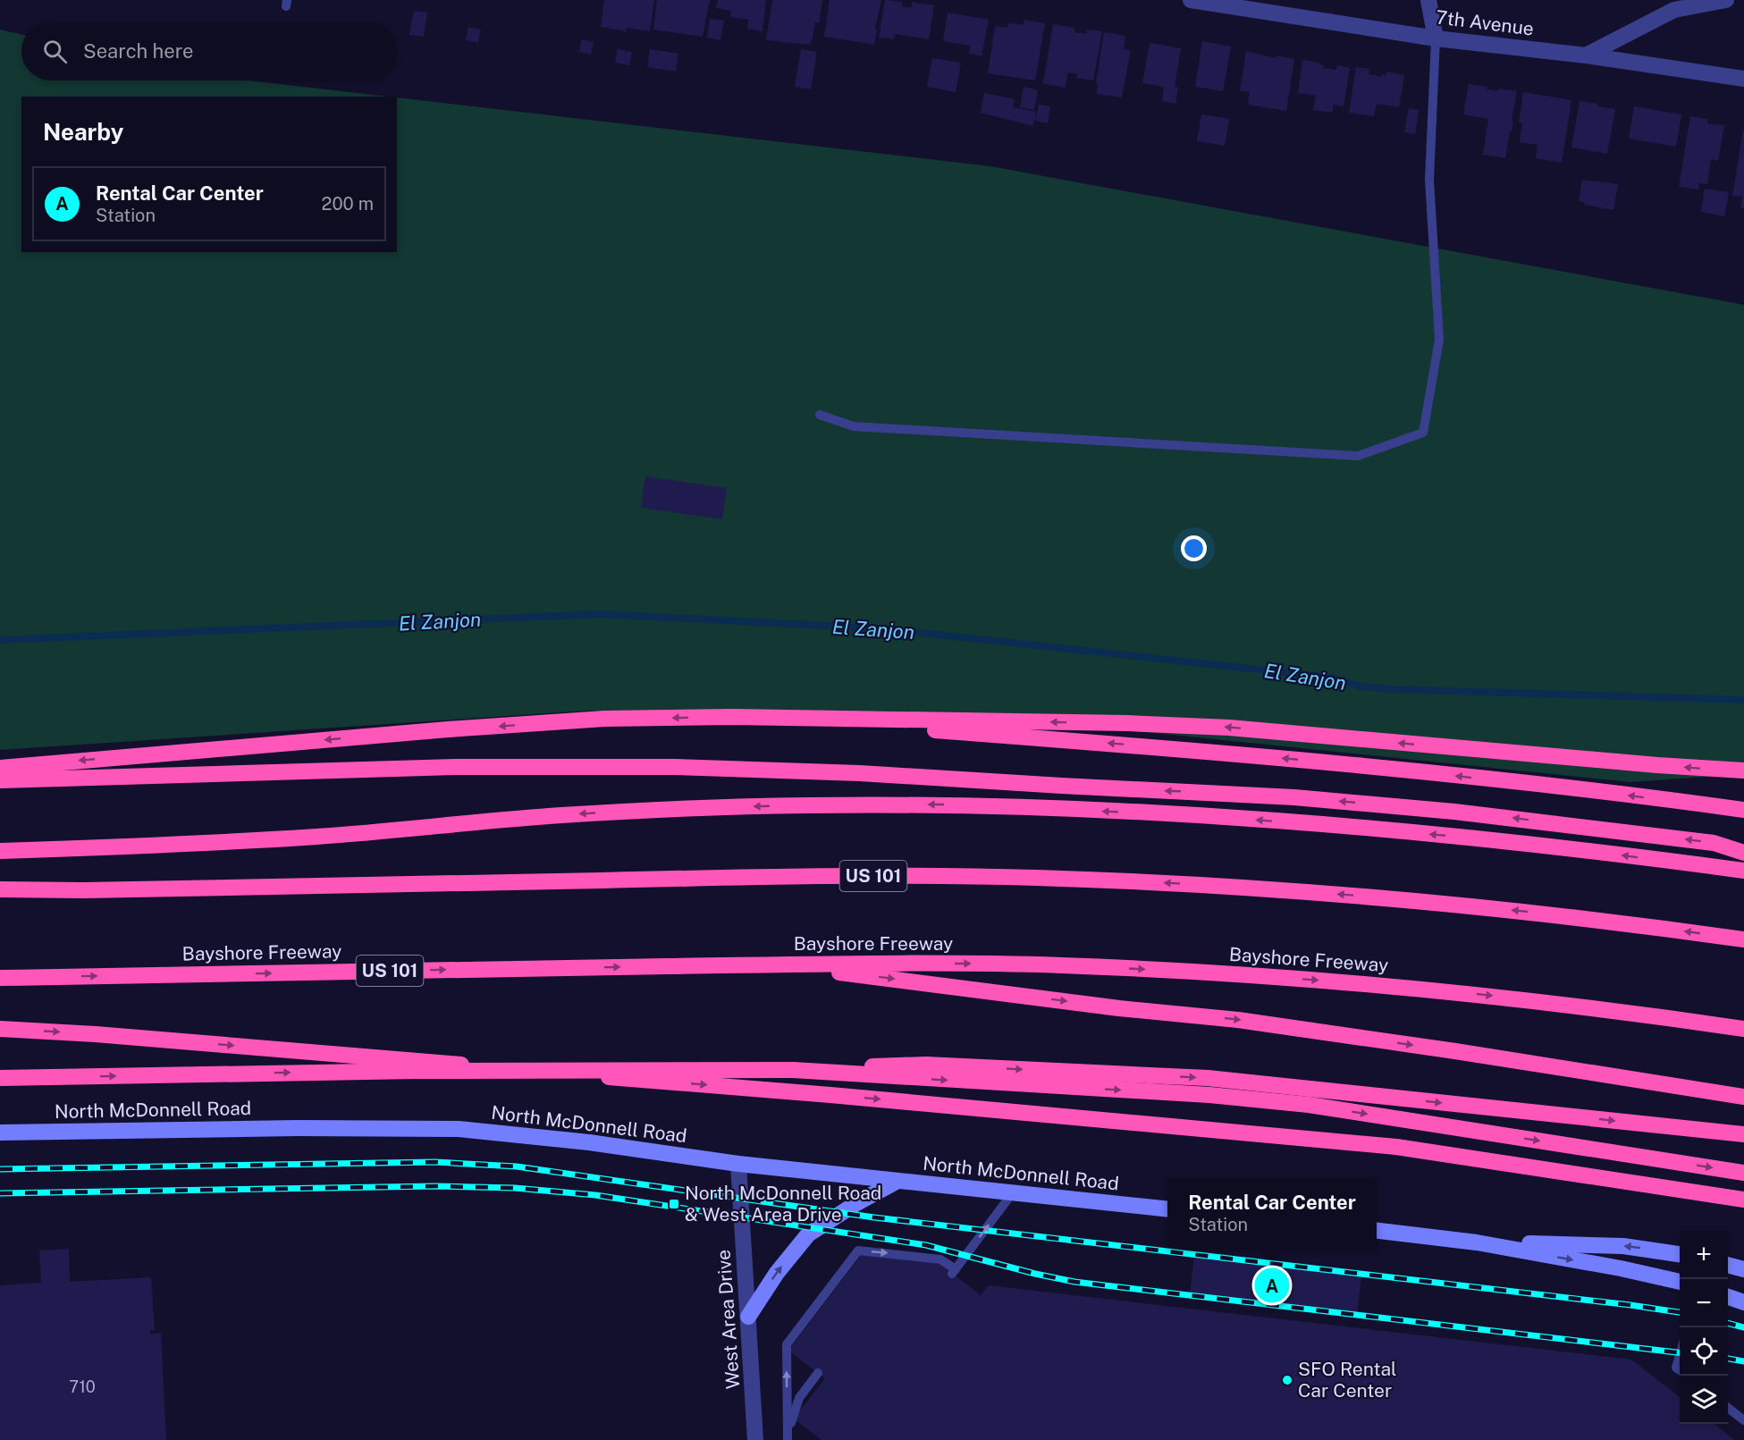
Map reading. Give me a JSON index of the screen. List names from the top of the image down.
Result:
{
  "streets": {
    "highway": ["US 101", "Bayshore Freeway"],
    "street": ["7th Avenue", "North McDonnell Road", "West Area Drive"]
  },
  "crossings": [
    ["North McDonnell Road", "West Area Drive"]
  ],
  "water": ["El Zanjon"],
  "places": {
    "transit": ["North McDonnell Road & West Area Drive"],
    "other": ["SFO Rental Car Center"]
  },
  "house_numbers": ["710"],
  "page": {
    "search": "Search here",
    "heading": "Nearby",
    "list": [
      {
        "mark": "A",
        "name": "Rental Car Center",
        "note": "Station",
        "value": "200 m"
      }
    ],
    "popup": ["Rental Car Center", "Station"],
    "map_buttons": ["+", "−"],
    "pins": "A"
  }
}
